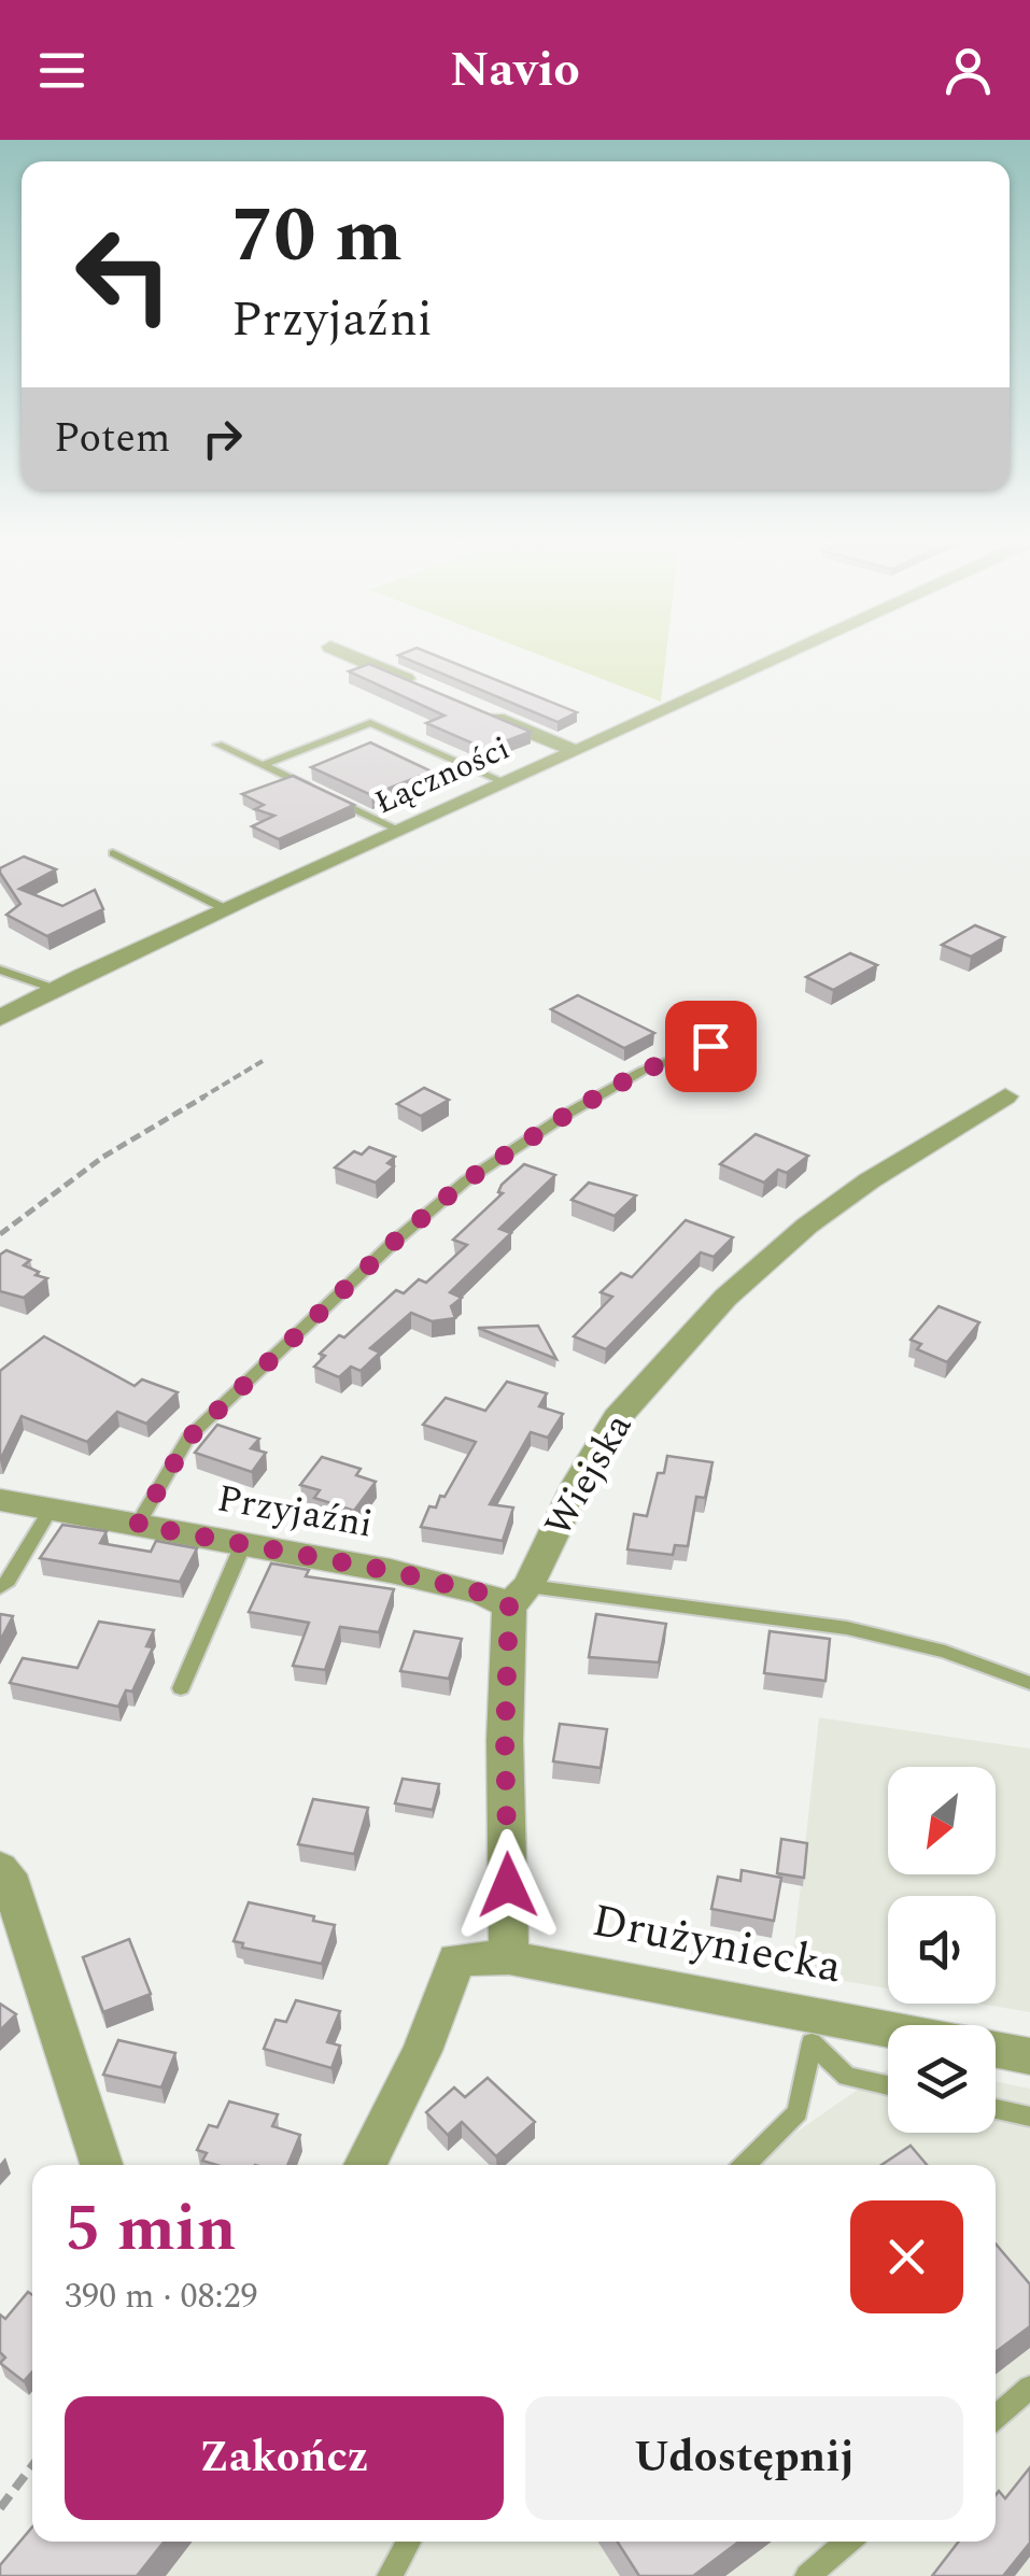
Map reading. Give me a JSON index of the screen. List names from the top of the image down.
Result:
{
  "streets": {
    "street": [
      "Łączności",
      "Wiejska",
      "Przyjaźni",
      "Drużyniecka"
    ]
  },
  "crossings": [
    ["Wiejska", "Przyjaźni"],
    ["Wiejska", "Drużyniecka"]
  ],
  "north": "bottom left",
  "page": {
    "header": "Navio",
    "turn": ["70 m", "Przyjaźni"],
    "then": "Potem",
    "heading": ["5 min", "390 m · 08:29"],
    "buttons": ["Zakończ", "Udostępnij"]
  }
}
